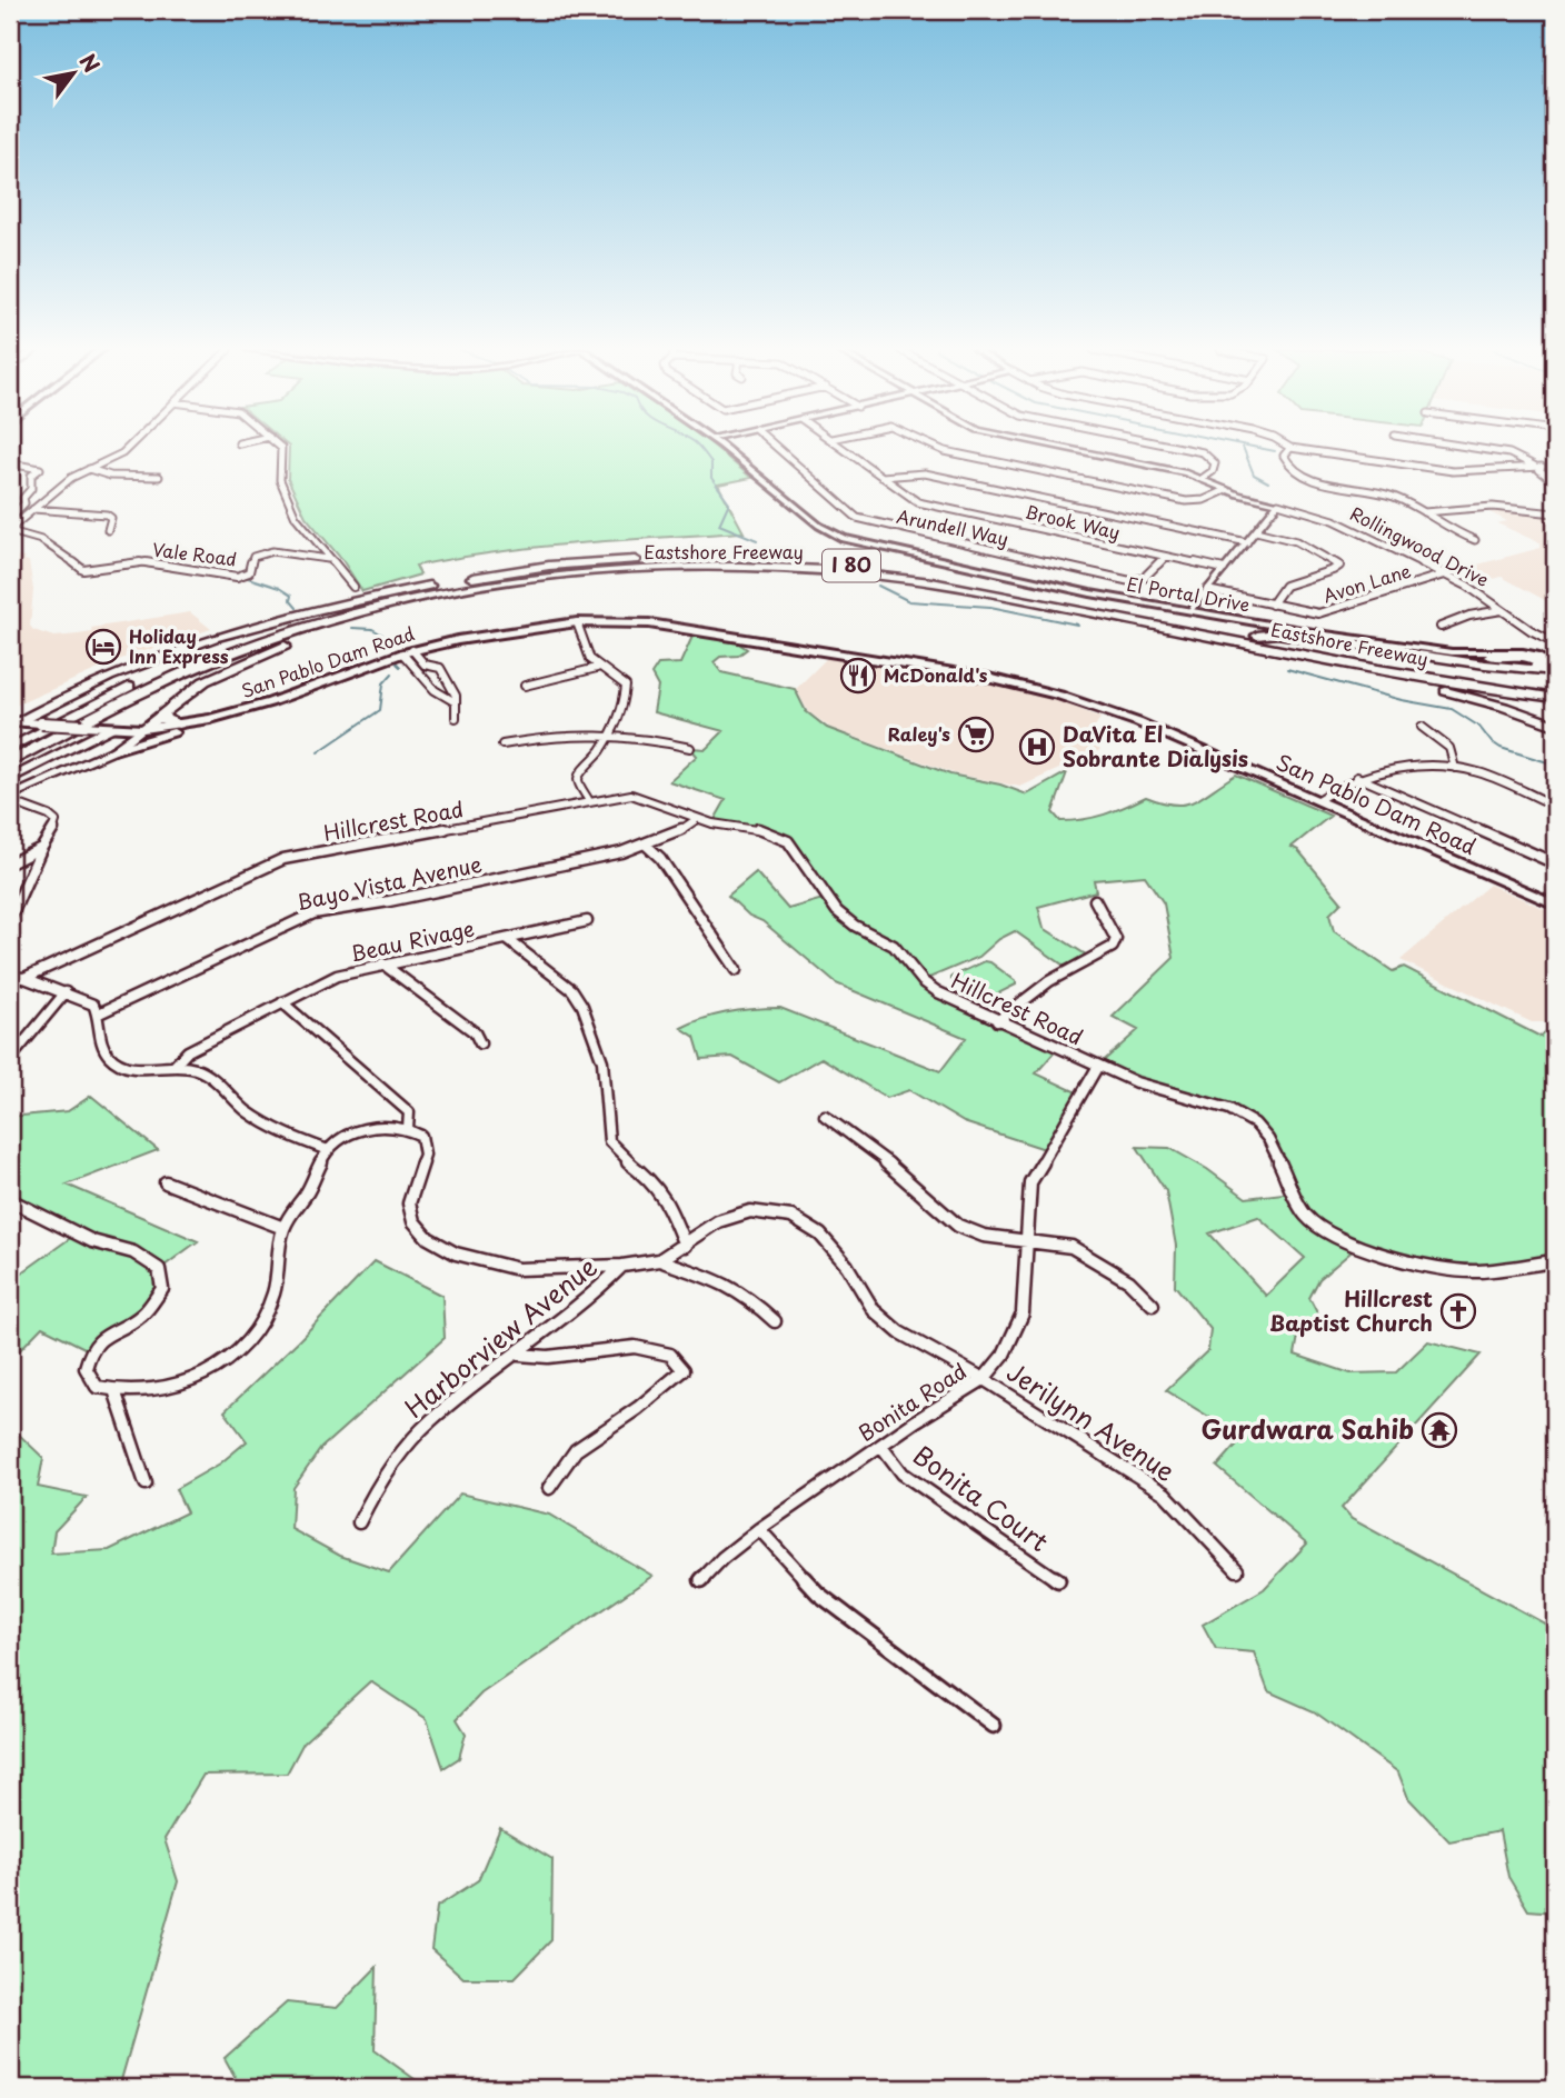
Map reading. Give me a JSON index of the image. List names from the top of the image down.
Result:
{
  "streets": {
    "highway": ["Eastshore Freeway", "I 80"],
    "main road": ["El Portal Drive", "San Pablo Dam Road"],
    "street": [
      "Brook Way",
      "Arundell Way",
      "Rollingwood Drive",
      "Vale Road",
      "Avon Lane",
      "Hillcrest Road",
      "Bayo Vista Avenue",
      "Beau Rivage",
      "Harborview Avenue",
      "Bonita Road",
      "Jerilynn Avenue",
      "Bonita Court"
    ]
  },
  "crossings": [
    ["Brook Way", "Arundell Way"],
    ["Rollingwood Drive", "Avon Lane"],
    ["Hillcrest Road", "Bayo Vista Avenue"],
    ["Hillcrest Road", "Bonita Road"],
    ["Bonita Road", "Jerilynn Avenue"],
    ["Bonita Road", "Bonita Court"]
  ],
  "places": {
    "hotel": ["Holiday Inn Express"],
    "restaurant": ["McDonald's"],
    "supermarket": ["Raley's"],
    "hospital": ["DaVita El Sobrante Dialysis"],
    "church": ["Hillcrest Baptist Church"],
    "temple": ["Gurdwara Sahib"]
  },
  "north": "top right"
}
